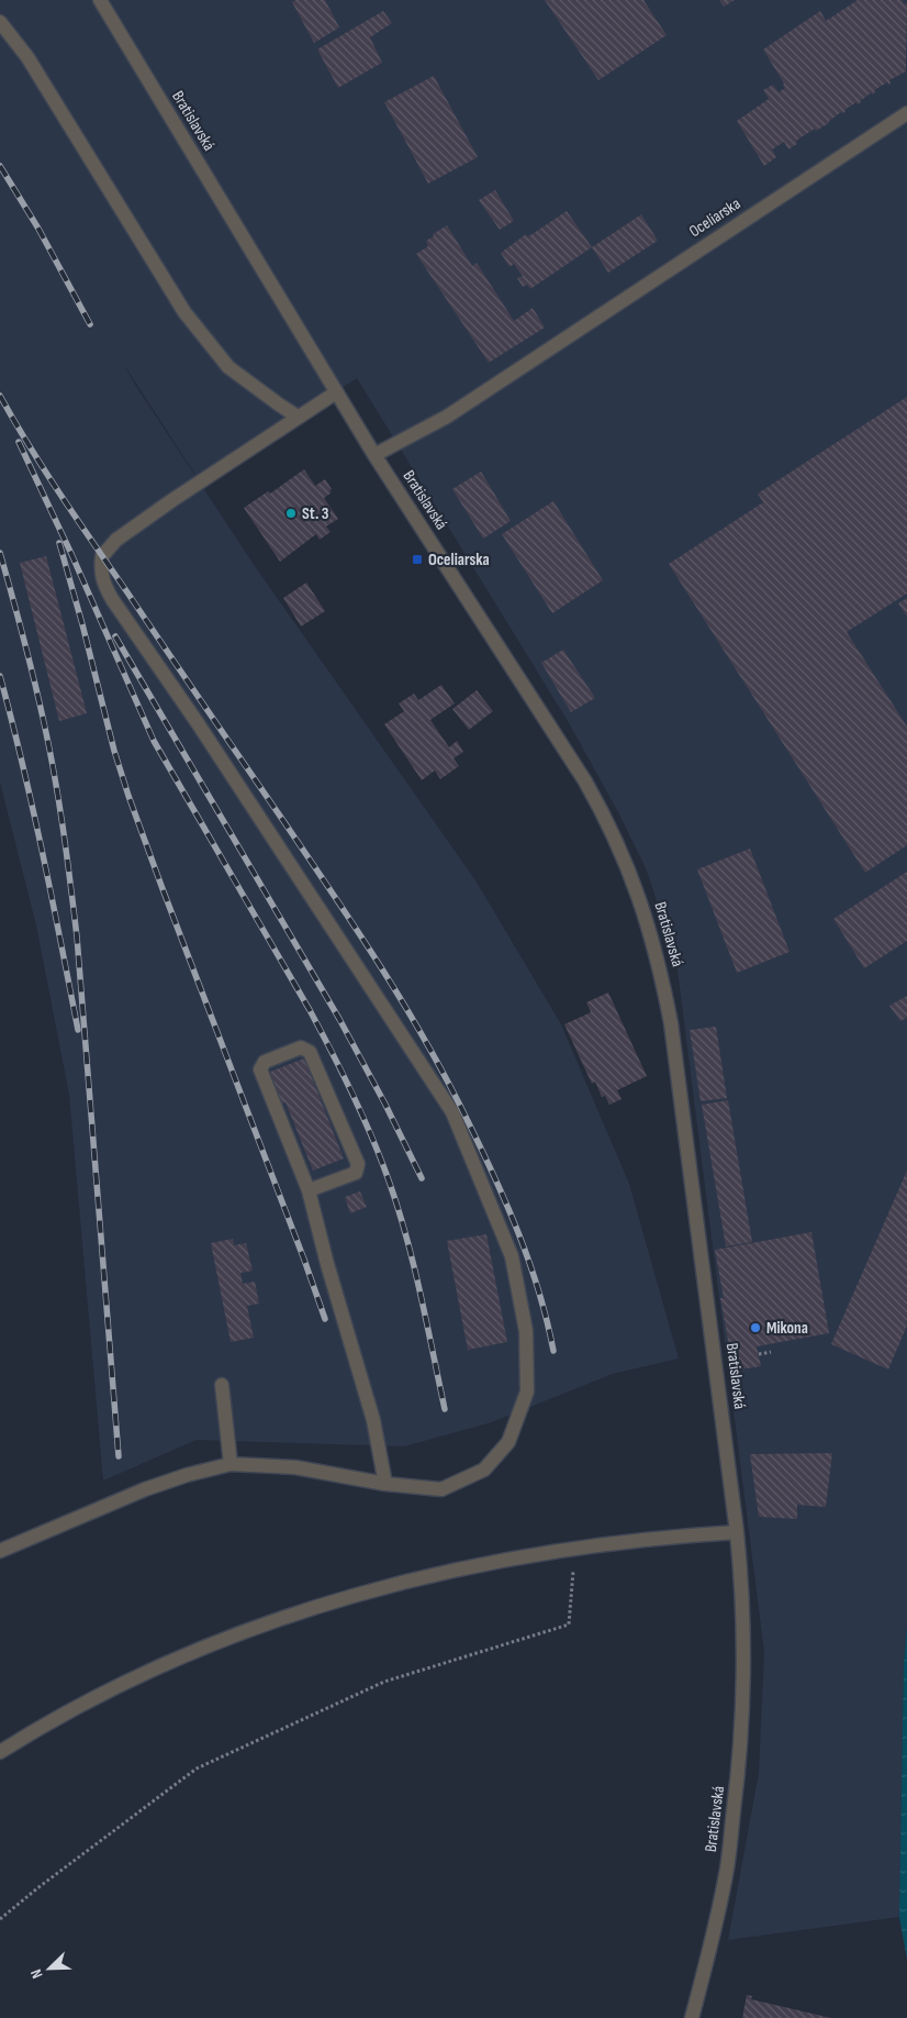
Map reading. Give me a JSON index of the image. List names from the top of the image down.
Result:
{
  "streets": {
    "street": ["Bratislavská", "Oceliarska"]
  },
  "crossings": [
    ["Bratislavská", "Oceliarska"]
  ],
  "places": {
    "other": ["St. 3", "Mikona"],
    "transit": ["Oceliarska"]
  },
  "north": "bottom left"
}
